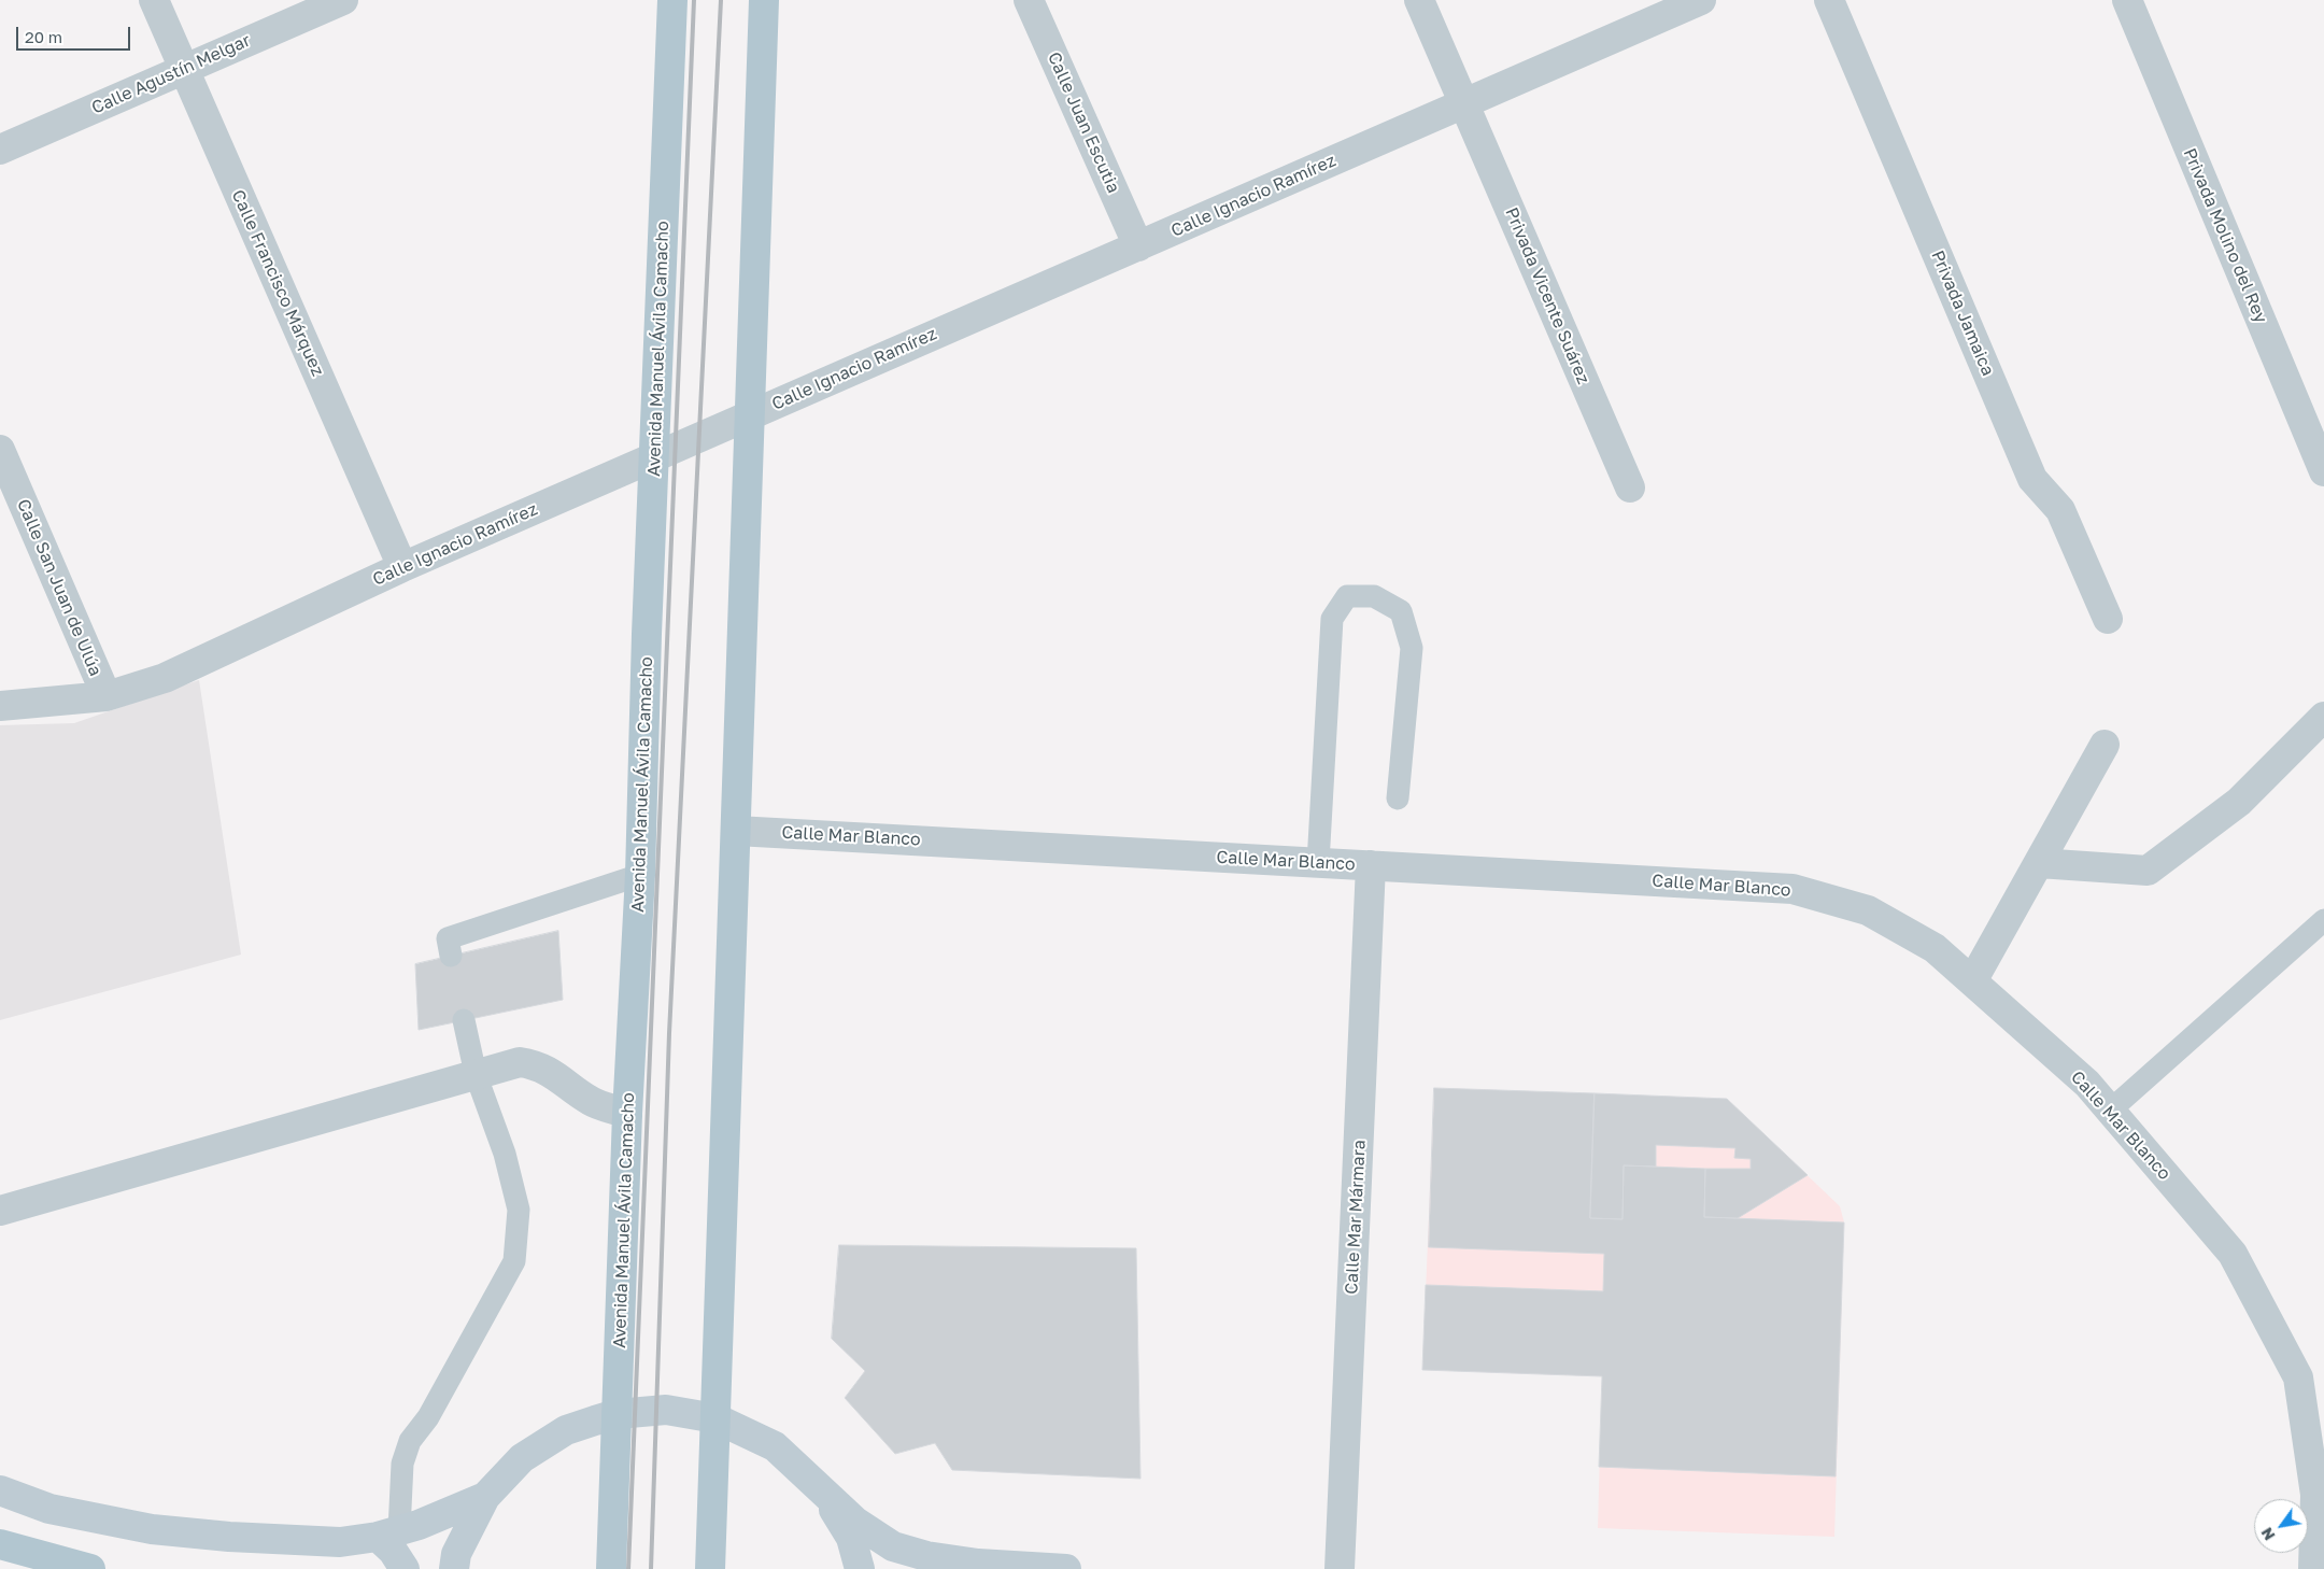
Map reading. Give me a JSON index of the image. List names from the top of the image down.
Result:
{
  "streets": {
    "main road": ["Avenida Manuel Ávila Camacho"],
    "street": [
      "Calle Agustín Melgar",
      "Calle Juan Escutia",
      "Calle Ignacio Ramírez",
      "Privada Molino del Rey",
      "Calle Francisco Márquez",
      "Privada Vicente Suárez",
      "Privada Jamaica",
      "Calle San Juan de Ulúa",
      "Calle Mar Blanco",
      "Calle Mar Mármara"
    ]
  },
  "crossings": [
    ["Calle Agustín Melgar", "Calle Francisco Márquez"],
    ["Calle Juan Escutia", "Calle Ignacio Ramírez"],
    ["Calle Ignacio Ramírez", "Calle Francisco Márquez"],
    ["Calle Ignacio Ramírez", "Privada Vicente Suárez"],
    ["Calle Ignacio Ramírez", "Avenida Manuel Ávila Camacho"],
    ["Calle Ignacio Ramírez", "Calle San Juan de Ulúa"],
    ["Calle Mar Blanco", "Calle Mar Mármara"]
  ],
  "scale_bar": "20 m",
  "north": "bottom left"
}
